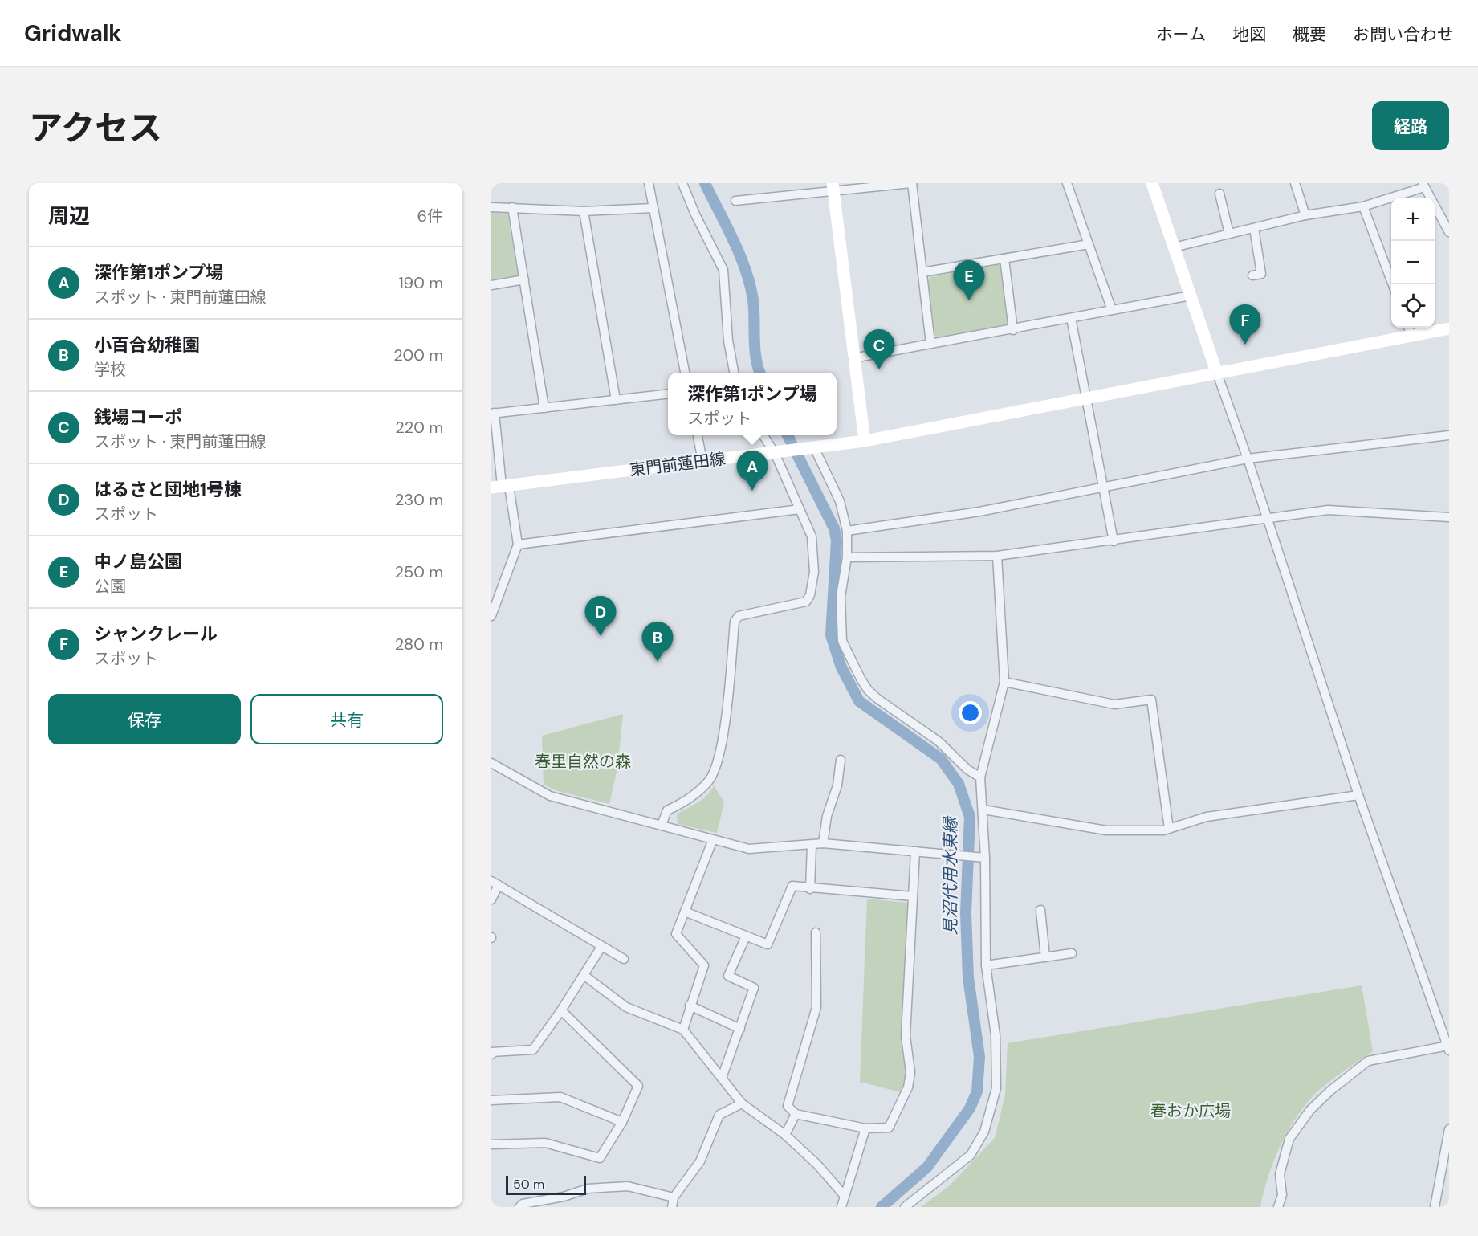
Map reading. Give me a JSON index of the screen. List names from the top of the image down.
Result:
{
  "streets": {
    "street": ["東門前蓮田線"]
  },
  "water": ["見沼代用水東縁"],
  "parks": ["春里自然の森", "春おか広場"],
  "scale_bar": "50 m",
  "page": {
    "header": "Gridwalk",
    "nav": [
      "ホーム",
      "地図",
      "概要",
      "お問い合わせ"
    ],
    "title": "アクセス",
    "buttons": [
      "経路",
      ["保存", "共有"]
    ],
    "heading": ["周辺", "6件"],
    "map_buttons": ["+", "−"],
    "list": [
      {
        "mark": "A",
        "name": "深作第1ポンプ場",
        "note": "スポット · 東門前蓮田線",
        "value": "190 m"
      },
      {
        "mark": "B",
        "name": "小百合幼稚園",
        "note": "学校",
        "value": "200 m"
      },
      {
        "mark": "C",
        "name": "銭場コーポ",
        "note": "スポット · 東門前蓮田線",
        "value": "220 m"
      },
      {
        "mark": "D",
        "name": "はるさと団地1号棟",
        "note": "スポット",
        "value": "230 m"
      },
      {
        "mark": "E",
        "name": "中ノ島公園",
        "note": "公園",
        "value": "250 m"
      },
      {
        "mark": "F",
        "name": "シャンクレール",
        "note": "スポット",
        "value": "280 m"
      }
    ],
    "pins": [
      "E",
      "F",
      "C",
      "A",
      "D",
      "B"
    ],
    "popup": ["深作第1ポンプ場", "スポット"],
    "scale": "50 m"
  }
}
